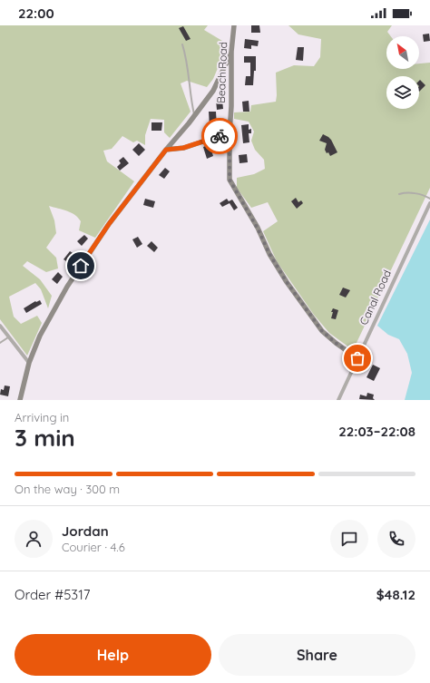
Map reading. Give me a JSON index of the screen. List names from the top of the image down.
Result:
{
  "streets": {
    "street": ["Beach Road", "Canal Road"]
  },
  "crossings": [
    ["Beach Road", "Canal Road"]
  ],
  "north": "top left",
  "page": {
    "status": "22:00",
    "heading": ["3 min", "Arriving in", "22:03–22:08"],
    "panel": [
      "Jordan",
      "Courier · 4.6",
      "Order #5317",
      "$48.12"
    ],
    "bar": "On the way · 300 m",
    "buttons": ["Help", "Share"]
  }
}
